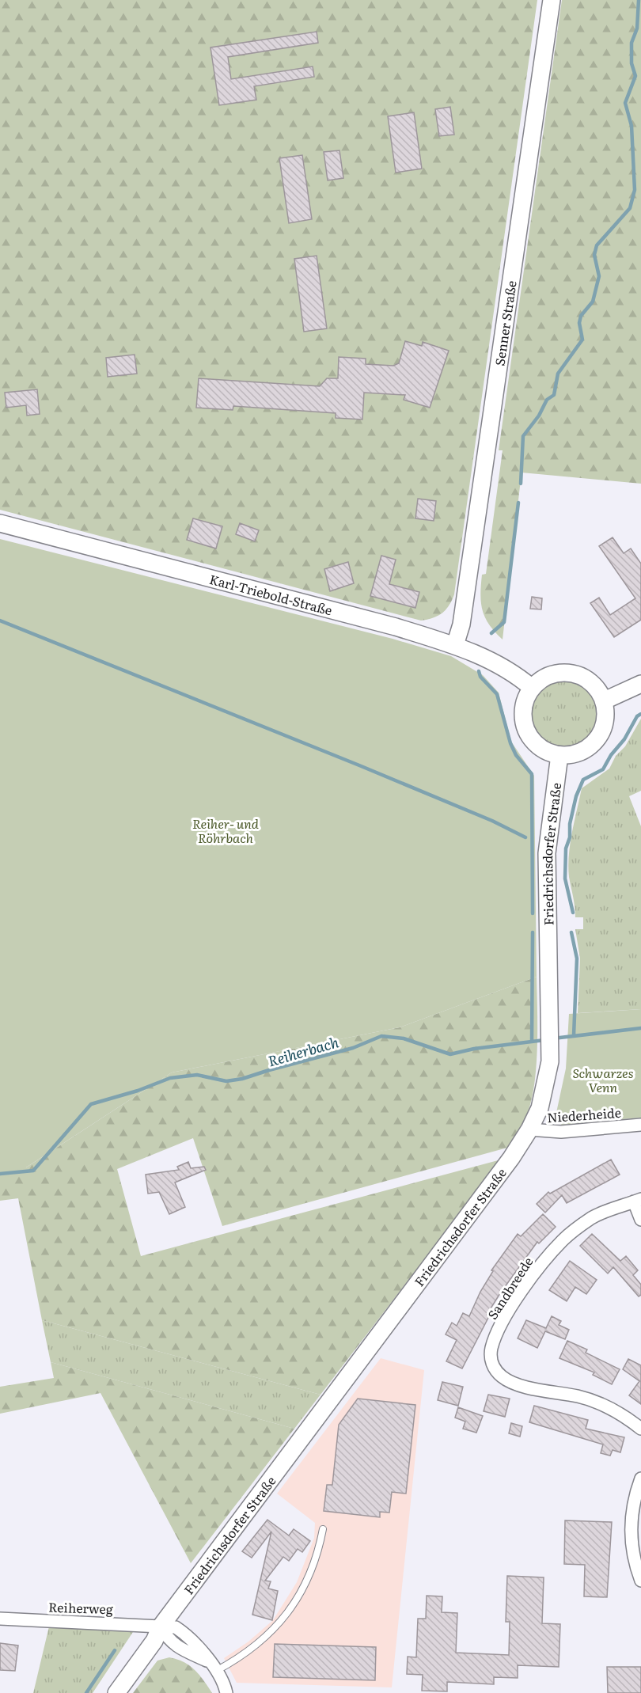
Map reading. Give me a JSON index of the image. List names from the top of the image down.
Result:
{
  "streets": {
    "main road": ["Senner Straße", "Karl-Triebold-Straße", "Friedrichsdorfer Straße"],
    "street": ["Niederheide", "Sandbreede", "Reiherweg"]
  },
  "crossings": [
    ["Senner Straße", "Karl-Triebold-Straße"],
    ["Karl-Triebold-Straße", "Friedrichsdorfer Straße"],
    ["Friedrichsdorfer Straße", "Niederheide"],
    ["Friedrichsdorfer Straße", "Reiherweg"]
  ],
  "water": ["Reiherbach"],
  "parks": ["Reiher- und Röhrbach", "Schwarzes Venn"]
}
